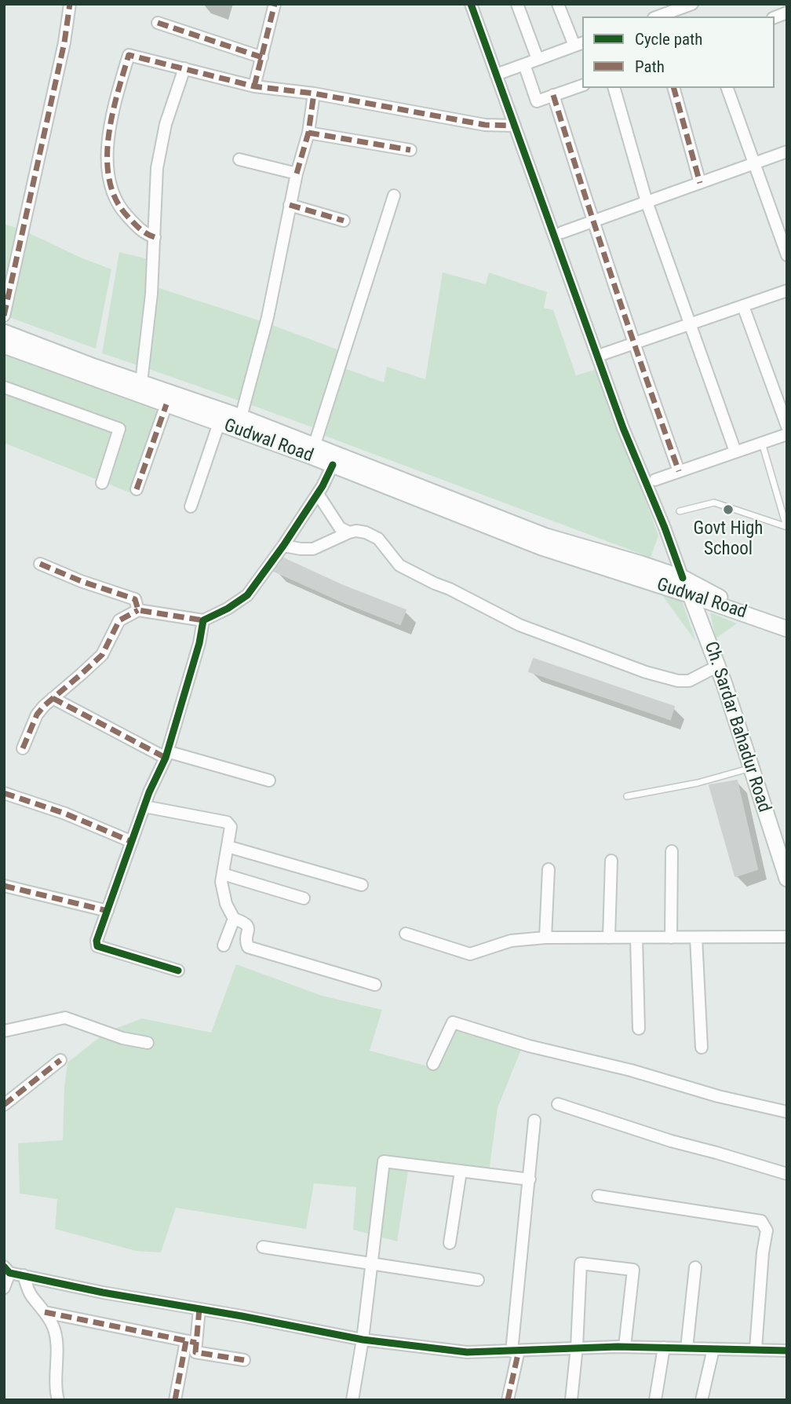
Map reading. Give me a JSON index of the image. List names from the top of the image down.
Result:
{
  "streets": {
    "main road": ["Gudwal Road", "Ch. Sardar Bahadur Road"]
  },
  "crossings": [
    ["Gudwal Road", "Ch. Sardar Bahadur Road"]
  ],
  "places": ["Govt High School"],
  "legend": ["Cycle path", "Path"]
}
